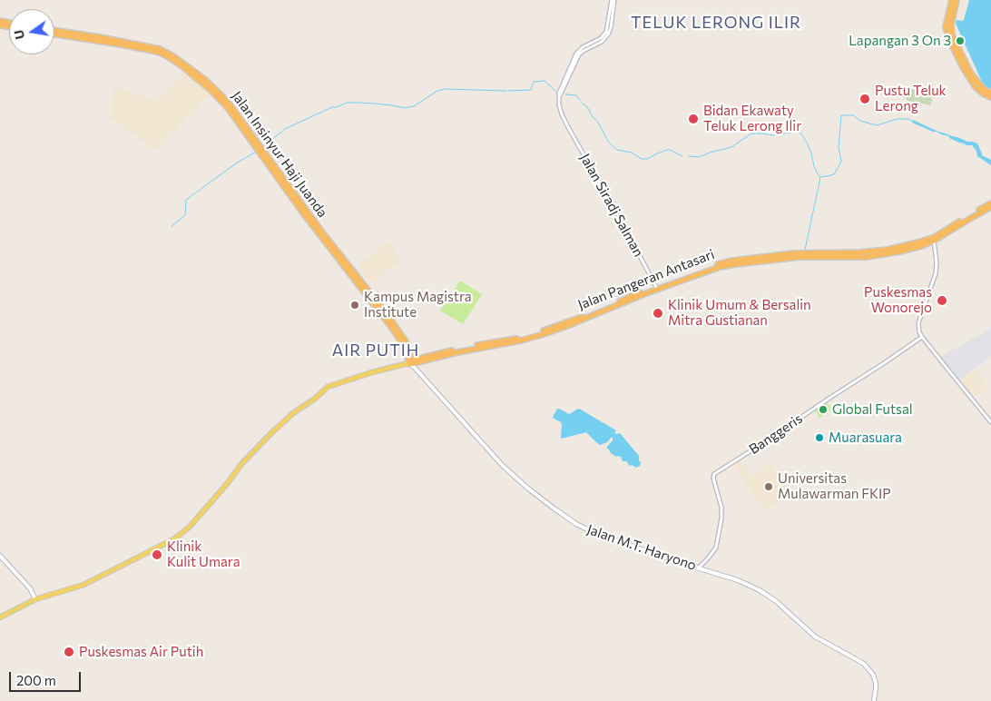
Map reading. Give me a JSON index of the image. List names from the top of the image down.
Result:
{
  "streets": {
    "highway": ["Jalan Insinyur Haji Juanda", "Jalan Pangeran Antasari"],
    "main road": ["Jalan M.T. Haryono"],
    "street": ["Jalan Siradj Salman", "Banggeris"]
  },
  "crossings": [
    ["Jalan Insinyur Haji Juanda", "Jalan Pangeran Antasari"],
    ["Jalan Insinyur Haji Juanda", "Jalan M.T. Haryono"],
    ["Jalan Siradj Salman", "Jalan Pangeran Antasari"],
    ["Jalan Pangeran Antasari", "Jalan M.T. Haryono"],
    ["Banggeris", "Jalan M.T. Haryono"]
  ],
  "districts": ["TELUK LERONG ILIR", "AIR PUTIH"],
  "places": [
    "Lapangan 3 On 3",
    "Pustu Teluk Lerong",
    "Bidan Ekawaty Teluk Lerong Ilir",
    "Puskesmas Wonorejo",
    "Kampus Magistra Institute",
    "Klinik Umum & Bersalin Mitra Gustianan",
    "Global Futsal",
    "Muarasuara",
    "Universitas Mulawarman FKIP",
    "Klinik Kulit Umara",
    "Puskesmas Air Putih"
  ],
  "scale_bar": "200 m",
  "north": "left"
}
